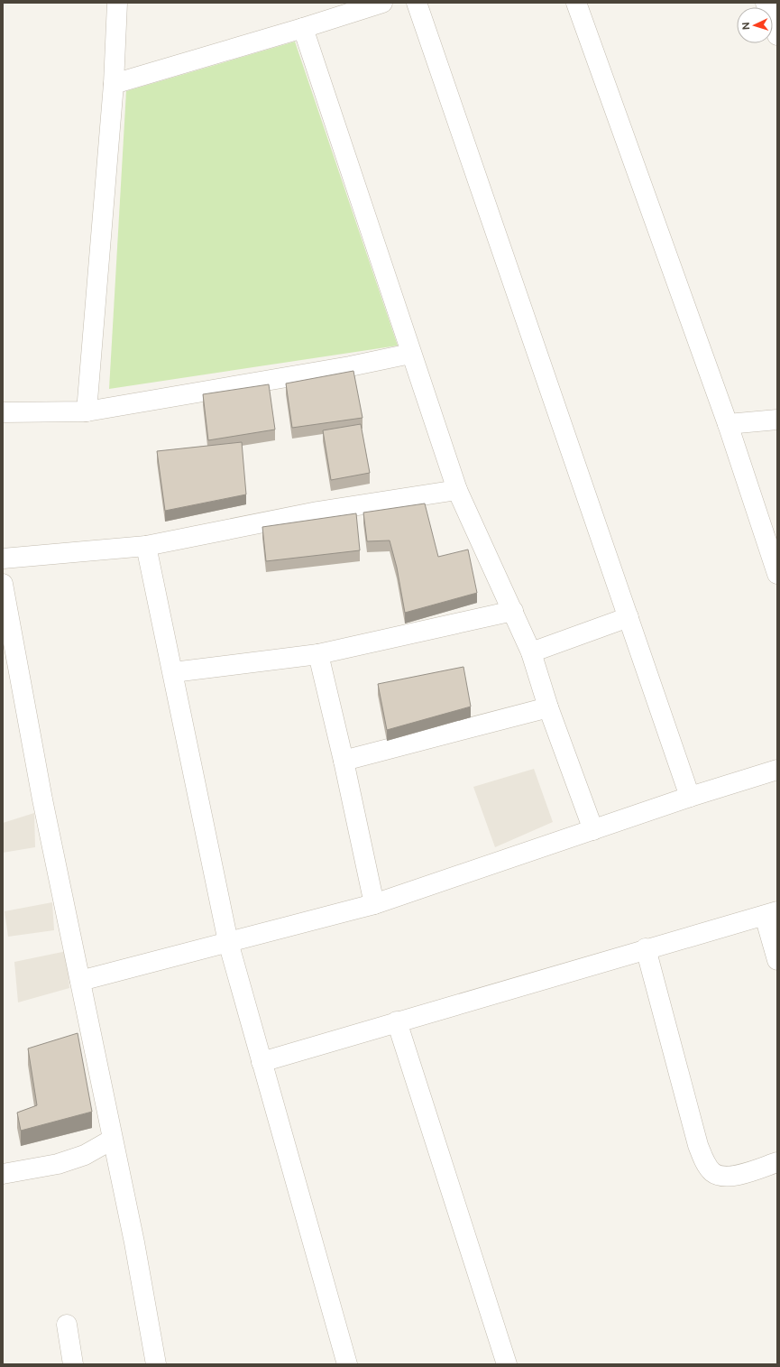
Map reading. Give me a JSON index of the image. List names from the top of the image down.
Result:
{
  "north": "left"
}
